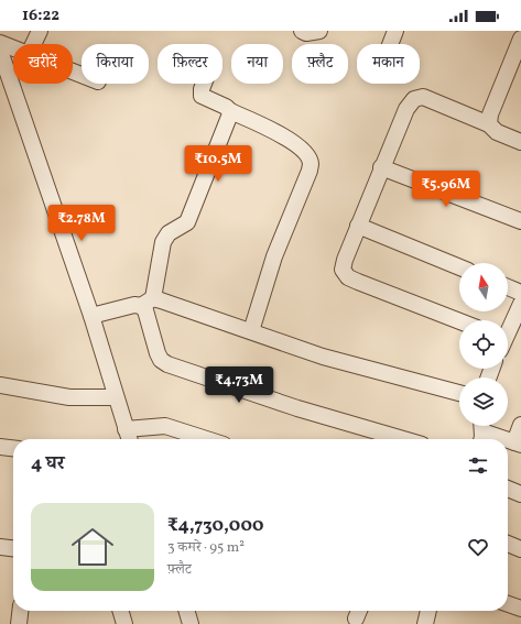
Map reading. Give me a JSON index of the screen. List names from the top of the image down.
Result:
{
  "north": "top",
  "page": {
    "status": "16:22",
    "chip": [
      "खरीदें",
      "किराया",
      "फ़िल्टर",
      "नया",
      "फ़्लैट",
      "मकान"
    ],
    "price": [
      "₹10.5M",
      "₹5.96M",
      "₹2.78M",
      "₹4.73M"
    ],
    "heading": "4 घर",
    "list": [
      {
        "name": "₹4,730,000",
        "note": "3 कमरे · 95 m² · फ़्लैट"
      }
    ]
  }
}
